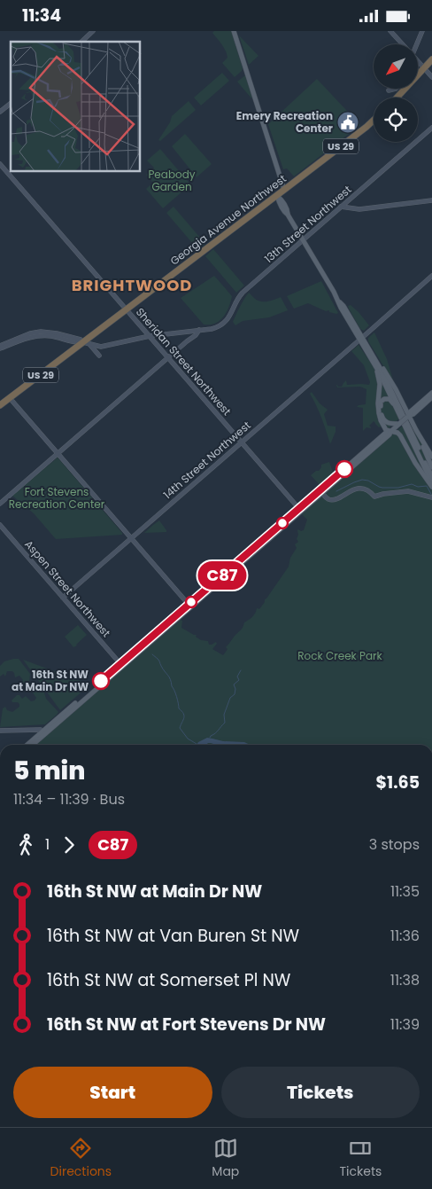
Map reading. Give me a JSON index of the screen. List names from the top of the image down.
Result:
{
  "streets": {
    "highway": ["US 29", "Georgia Avenue Northwest"],
    "street": [
      "13th Street Northwest",
      "Sheridan Street Northwest",
      "14th Street Northwest",
      "Aspen Street Northwest"
    ]
  },
  "crossings": [
    ["Georgia Avenue Northwest", "13th Street Northwest"],
    ["Georgia Avenue Northwest", "Sheridan Street Northwest"],
    ["13th Street Northwest", "Sheridan Street Northwest"],
    ["Sheridan Street Northwest", "14th Street Northwest"],
    ["14th Street Northwest", "Aspen Street Northwest"]
  ],
  "districts": ["BRIGHTWOOD"],
  "parks": ["Peabody Garden", "Fort Stevens Recreation Center", "Rock Creek Park"],
  "places": {
    "public building": ["Emery Recreation Center"],
    "other": ["16th St NW at Main Dr NW"]
  },
  "lines": ["bus line C87"],
  "north": "bottom left",
  "page": {
    "status": "11:34",
    "on_map": "C87",
    "heading": ["5 min", "11:34 – 11:39 · Bus", "$1.65"],
    "legs": ["1", "C87", "3 stops"],
    "list": [
      {
        "name": "16th St NW at Main Dr NW",
        "value": "11:35"
      },
      {
        "name": "16th St NW at Van Buren St NW",
        "value": "11:36"
      },
      {
        "name": "16th St NW at Somerset Pl NW",
        "value": "11:38"
      },
      {
        "name": "16th St NW at Fort Stevens Dr NW",
        "value": "11:39"
      }
    ],
    "buttons": ["Start", "Tickets"],
    "tabs": ["Directions", "Map", "Tickets"]
  }
}
